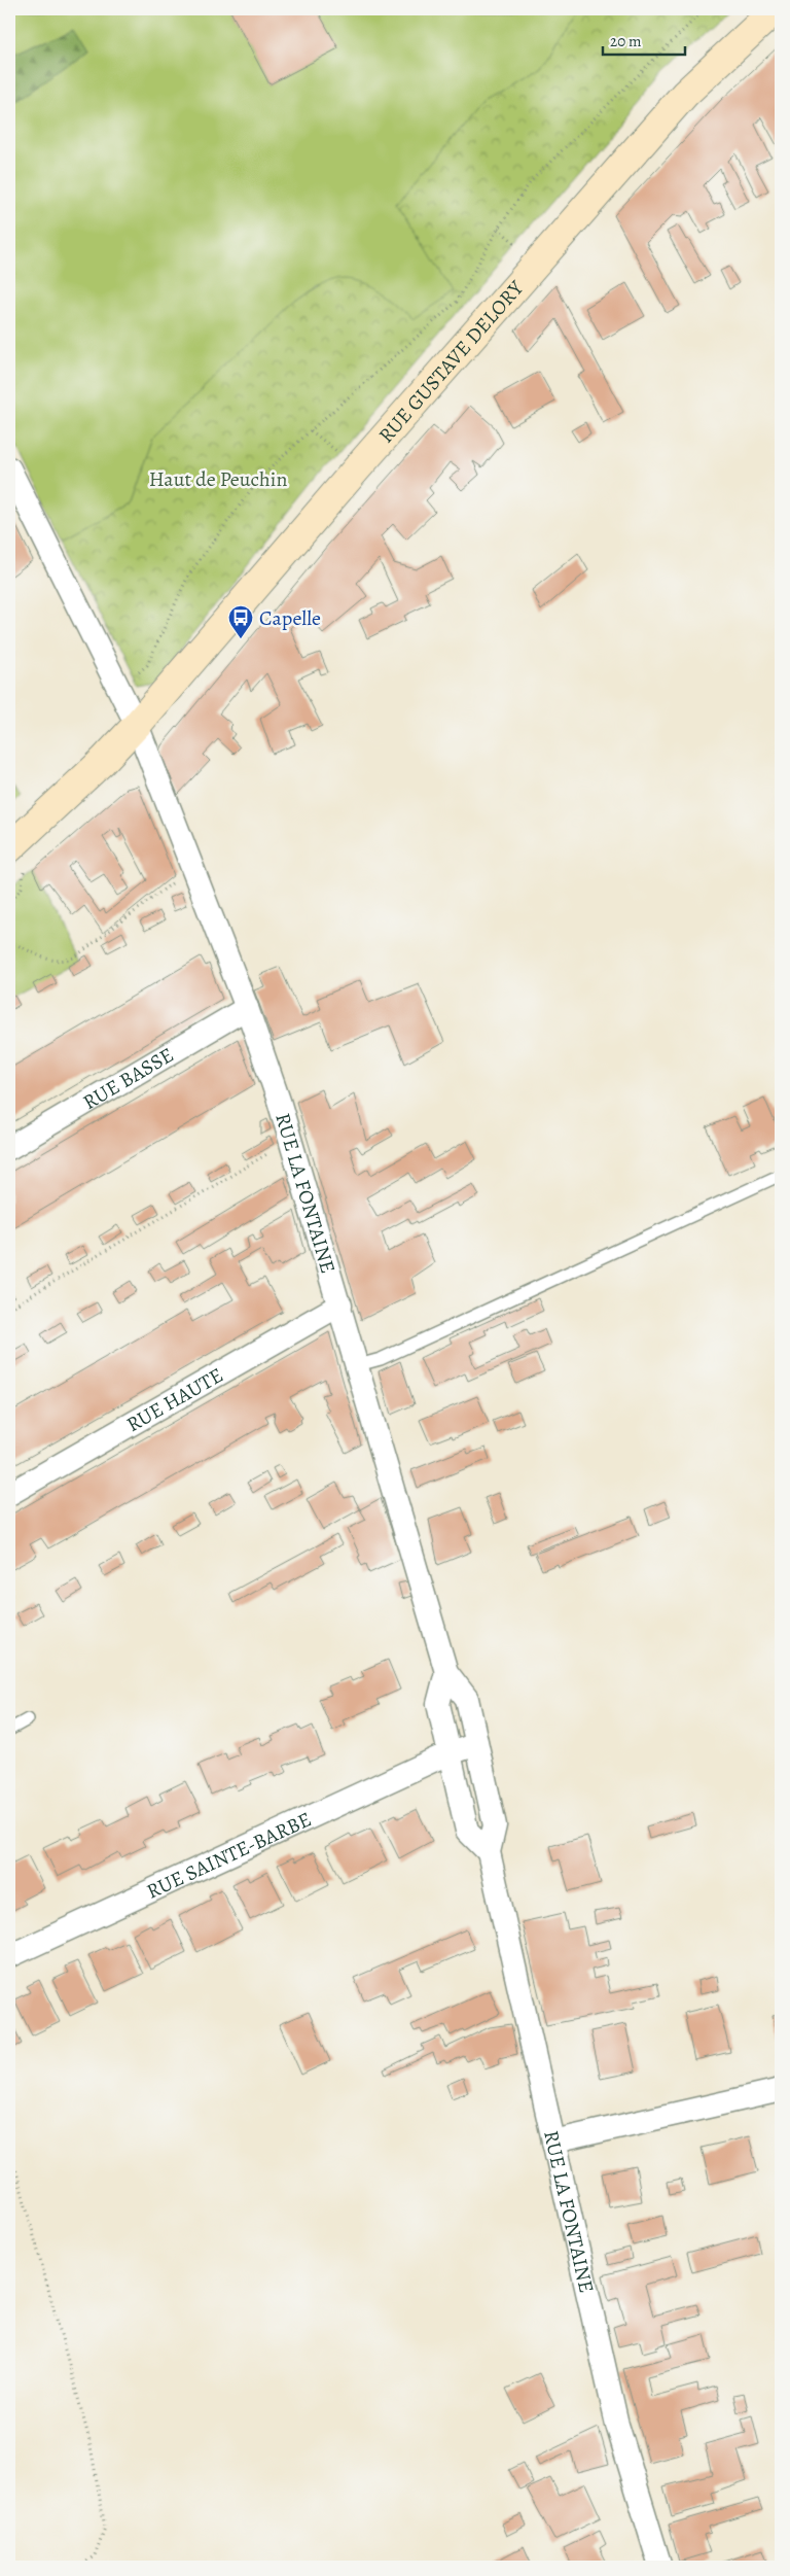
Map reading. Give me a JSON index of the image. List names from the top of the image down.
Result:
{
  "streets": {
    "main road": ["RUE GUSTAVE DELORY"],
    "street": [
      "RUE BASSE",
      "RUE LA FONTAINE",
      "RUE HAUTE",
      "RUE SAINTE-BARBE"
    ]
  },
  "crossings": [
    ["RUE GUSTAVE DELORY", "RUE LA FONTAINE"],
    ["RUE BASSE", "RUE LA FONTAINE"],
    ["RUE LA FONTAINE", "RUE HAUTE"],
    ["RUE LA FONTAINE", "RUE SAINTE-BARBE"]
  ],
  "parks": ["Haut de Peuchin"],
  "places": {
    "bus stop": ["Capelle"]
  },
  "scale_bar": "20 m"
}
